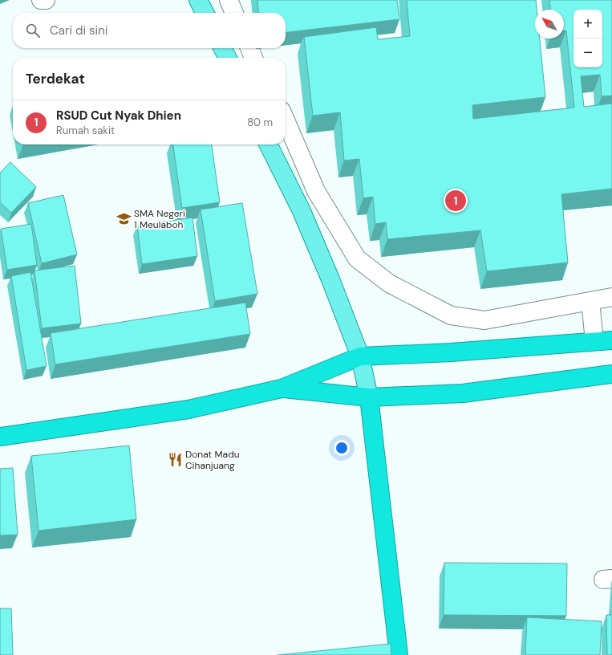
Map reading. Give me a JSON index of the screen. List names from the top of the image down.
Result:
{
  "places": {
    "school or university": ["SMA Negeri 1 Meulaboh"],
    "restaurant": ["Donat Madu Cihanjuang"]
  },
  "north": "top left",
  "page": {
    "map_buttons": ["+", "−"],
    "search": "Cari di sini",
    "heading": "Terdekat",
    "list": [
      {
        "mark": "1",
        "name": "RSUD Cut Nyak Dhien",
        "note": "Rumah sakit",
        "value": "80 m"
      }
    ],
    "pins": "1"
  }
}
